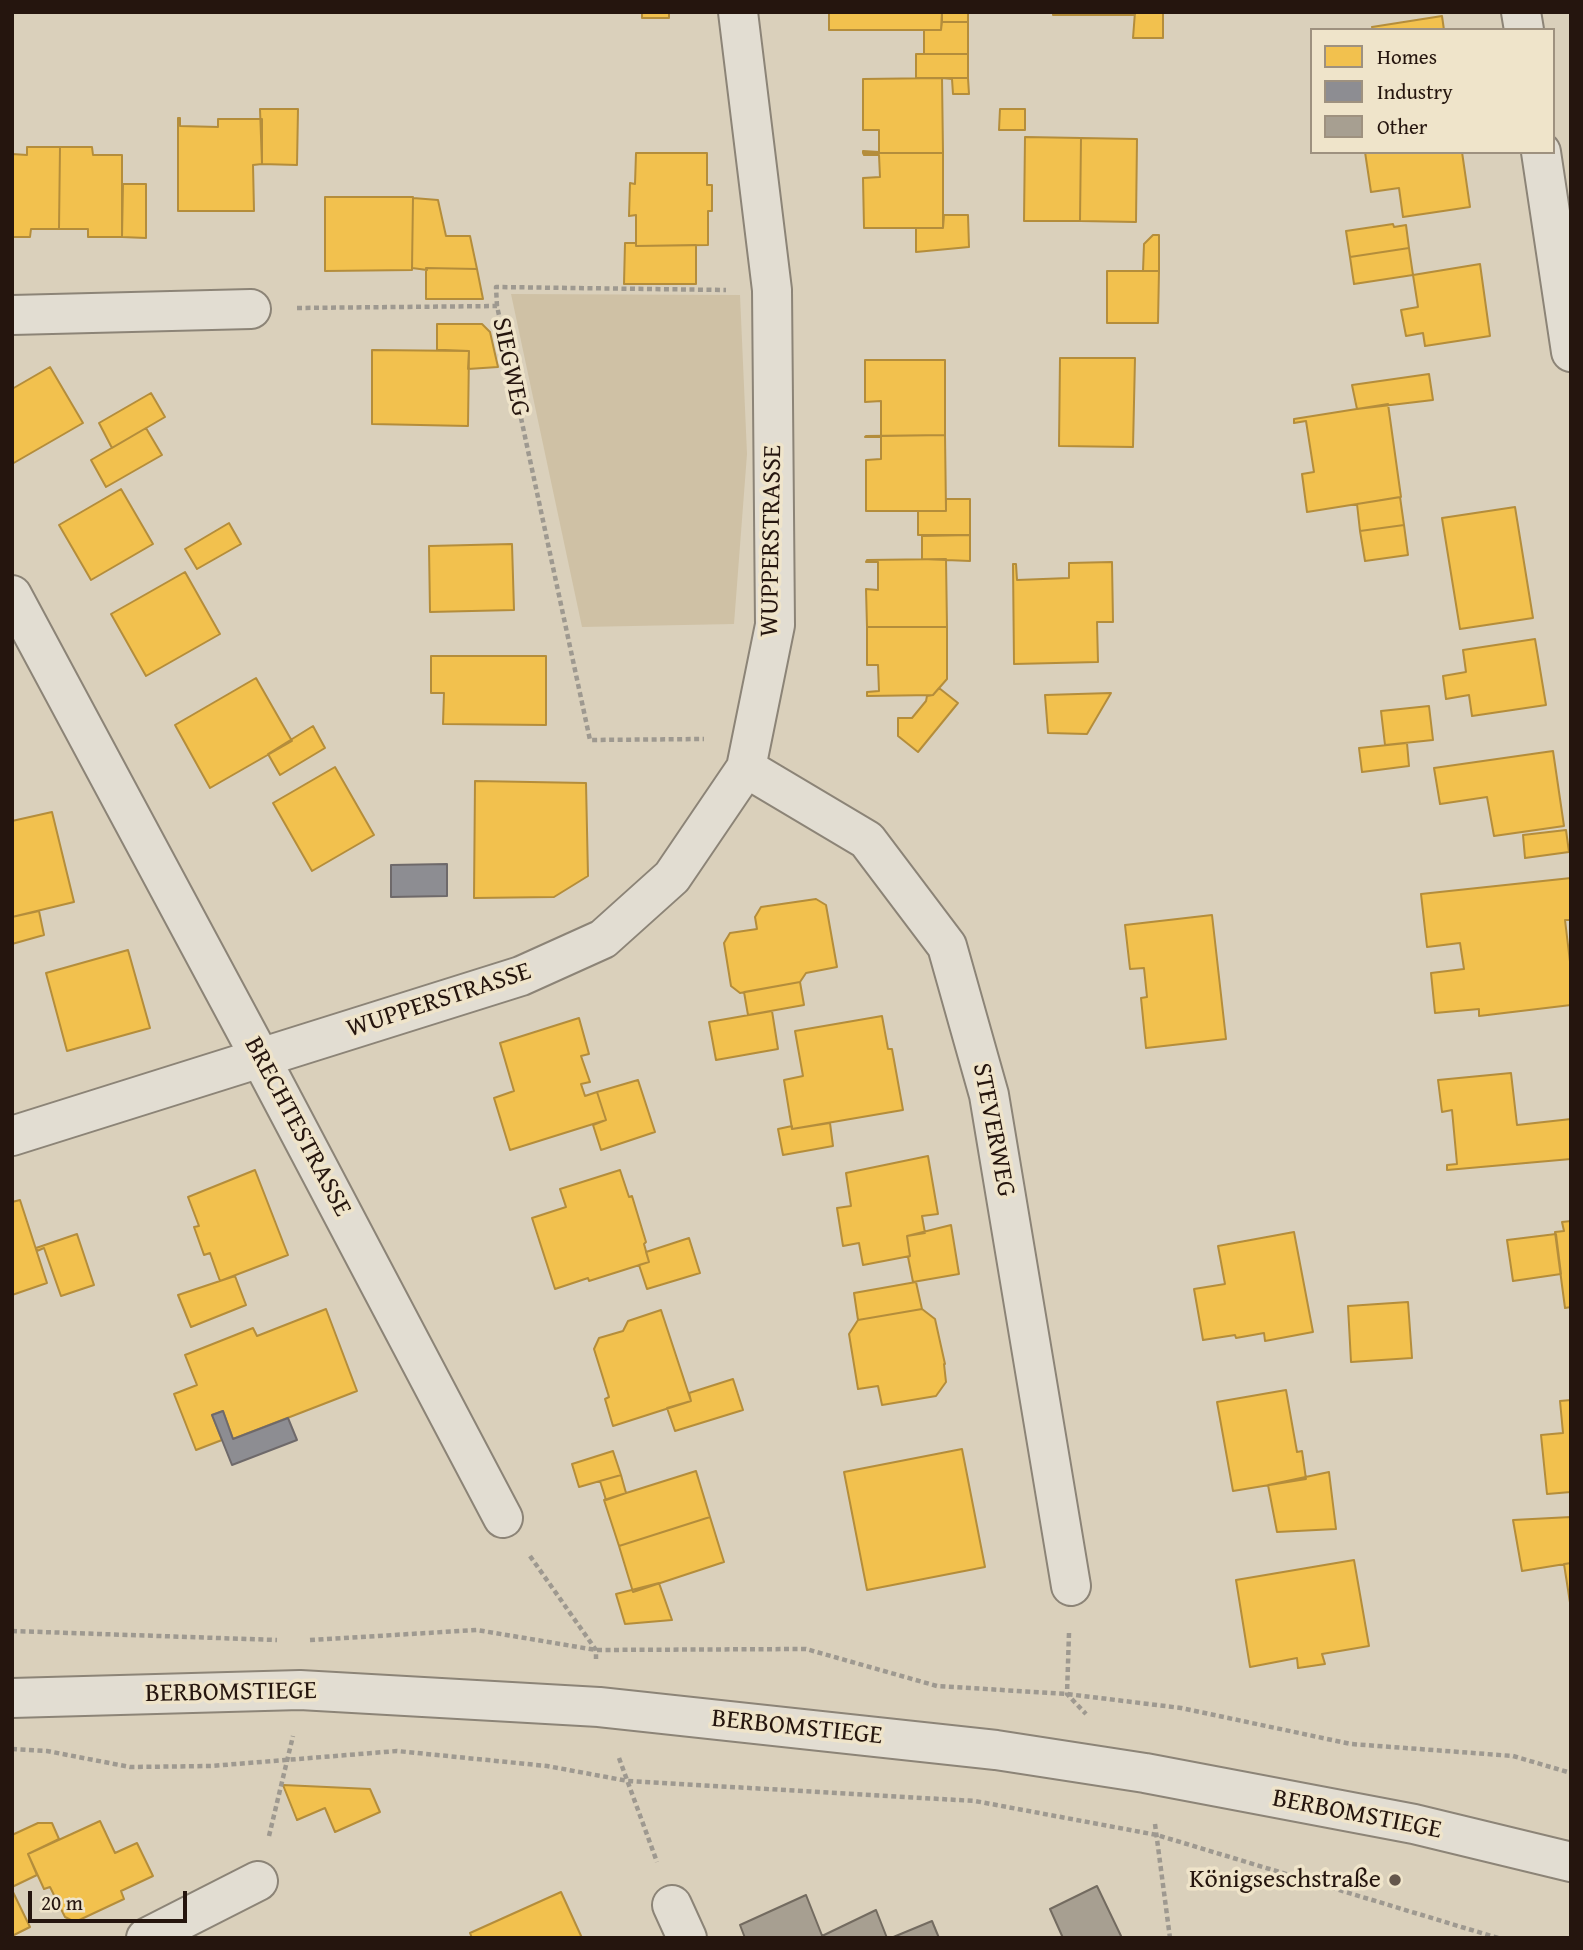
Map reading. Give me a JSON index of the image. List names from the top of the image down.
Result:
{
  "streets": {
    "street": [
      "WUPPERSTRASSE",
      "BRECHTESTRASSE",
      "STEVERWEG",
      "BERBOMSTIEGE"
    ],
    "path": ["SIEGWEG"]
  },
  "crossings": [
    ["SIEGWEG", "WUPPERSTRASSE"],
    ["SIEGWEG", "STEVERWEG"],
    ["WUPPERSTRASSE", "BRECHTESTRASSE"],
    ["WUPPERSTRASSE", "STEVERWEG"]
  ],
  "places": ["Königseschstraße"],
  "legend": ["Homes", "Industry", "Other"],
  "scale_bar": "20 m"
}
